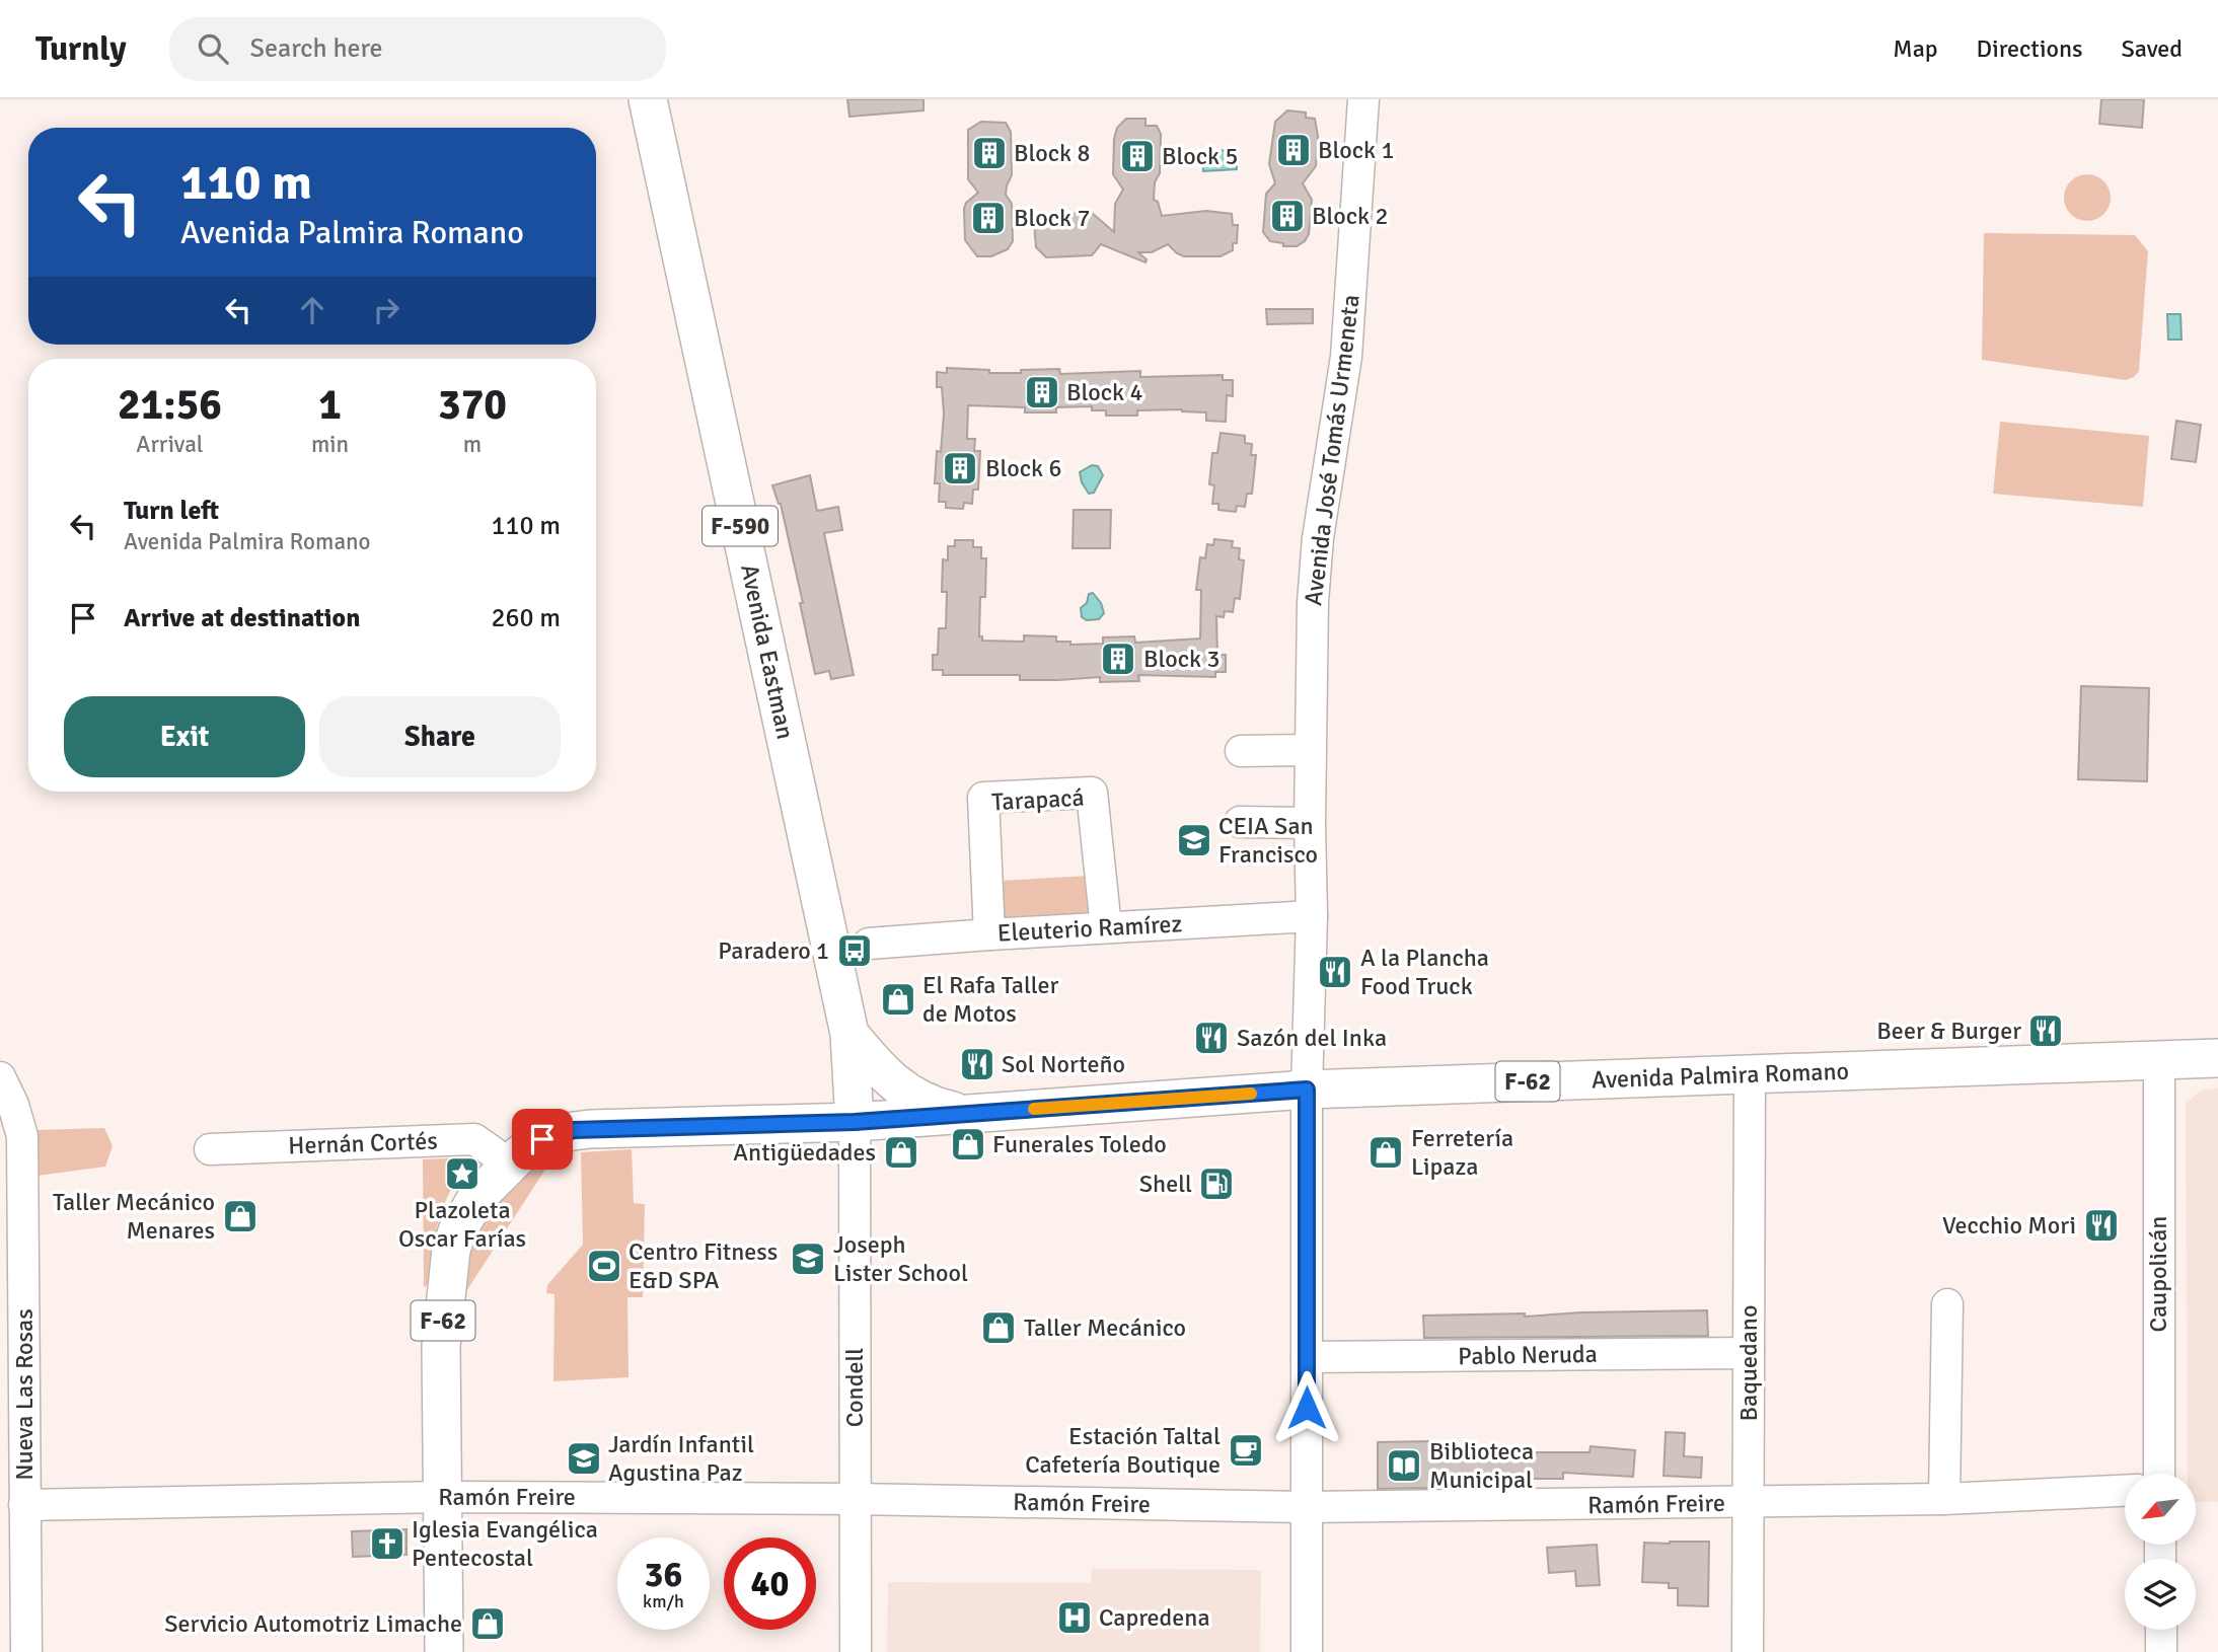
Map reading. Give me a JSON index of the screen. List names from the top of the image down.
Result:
{
  "streets": {
    "main road": [
      "F-590",
      "Avenida Eastman",
      "Avenida Palmira Romano",
      "F-62"
    ],
    "street": [
      "Avenida José Tomás Urmeneta",
      "Tarapacá",
      "Eleuterio Ramírez",
      "Hernán Cortés",
      "Caupolicán",
      "Pablo Neruda",
      "Baquedano",
      "Condell",
      "Nueva Las Rosas",
      "Ramón Freire"
    ]
  },
  "crossings": [
    ["Avenida José Tomás Urmeneta", "Eleuterio Ramírez"],
    ["Avenida José Tomás Urmeneta", "Avenida Palmira Romano"],
    ["Avenida José Tomás Urmeneta", "Pablo Neruda"],
    ["Avenida José Tomás Urmeneta", "Ramón Freire"],
    ["Avenida Eastman", "Avenida Palmira Romano"],
    ["Avenida Eastman", "Condell"],
    ["Tarapacá", "Eleuterio Ramírez"],
    ["Avenida Palmira Romano", "F-62"],
    ["Avenida Palmira Romano", "Hernán Cortés"],
    ["Avenida Palmira Romano", "Caupolicán"],
    ["Avenida Palmira Romano", "Baquedano"],
    ["Avenida Palmira Romano", "Condell"],
    ["F-62", "Hernán Cortés"],
    ["F-62", "Ramón Freire"],
    ["Pablo Neruda", "Baquedano"],
    ["Baquedano", "Ramón Freire"],
    ["Condell", "Ramón Freire"],
    ["Nueva Las Rosas", "Ramón Freire"]
  ],
  "places": {
    "building": [
      "Block 1",
      "Block 8",
      "Block 5",
      "Block 2",
      "Block 7",
      "Block 4",
      "Block 6",
      "Block 3"
    ],
    "school or university": ["CEIA San Francisco", "Joseph Lister School", "Jardín Infantil Agustina Paz"],
    "bus stop": ["Paradero 1"],
    "restaurant": [
      "A la Plancha Food Truck",
      "Beer & Burger",
      "Sazón del Inka",
      "Sol Norteño",
      "Vecchio Mori"
    ],
    "shop": [
      "El Rafa Taller de Motos",
      "Funerales Toledo",
      "Antigüedades",
      "Ferretería Lipaza",
      "Taller Mecánico Menares",
      "Taller Mecánico",
      "Servicio Automotriz Limache"
    ],
    "place": ["Plazoleta Oscar Farías"],
    "fuel station": ["Shell"],
    "sports": ["Centro Fitness E&D SPA"],
    "cafe": ["Estación Taltal Cafetería Boutique"],
    "library": ["Biblioteca Municipal"],
    "church": ["Iglesia Evangélica Pentecostal"],
    "hospital": ["Capredena"]
  },
  "north": "bottom left",
  "page": {
    "header": "Turnly",
    "search": "Search here",
    "nav": ["Map", "Directions", "Saved"],
    "turn": ["110 m", "Avenida Palmira Romano"],
    "eta": [
      "21:56",
      "Arrival",
      "1",
      "min",
      "370",
      "m"
    ],
    "list": [
      {
        "name": "Turn left",
        "note": "Avenida Palmira Romano",
        "value": "110 m"
      },
      {
        "name": "Arrive at destination",
        "value": "260 m"
      }
    ],
    "buttons": ["Exit", "Share"],
    "speed": "36 km/h",
    "limit": "40"
  }
}
